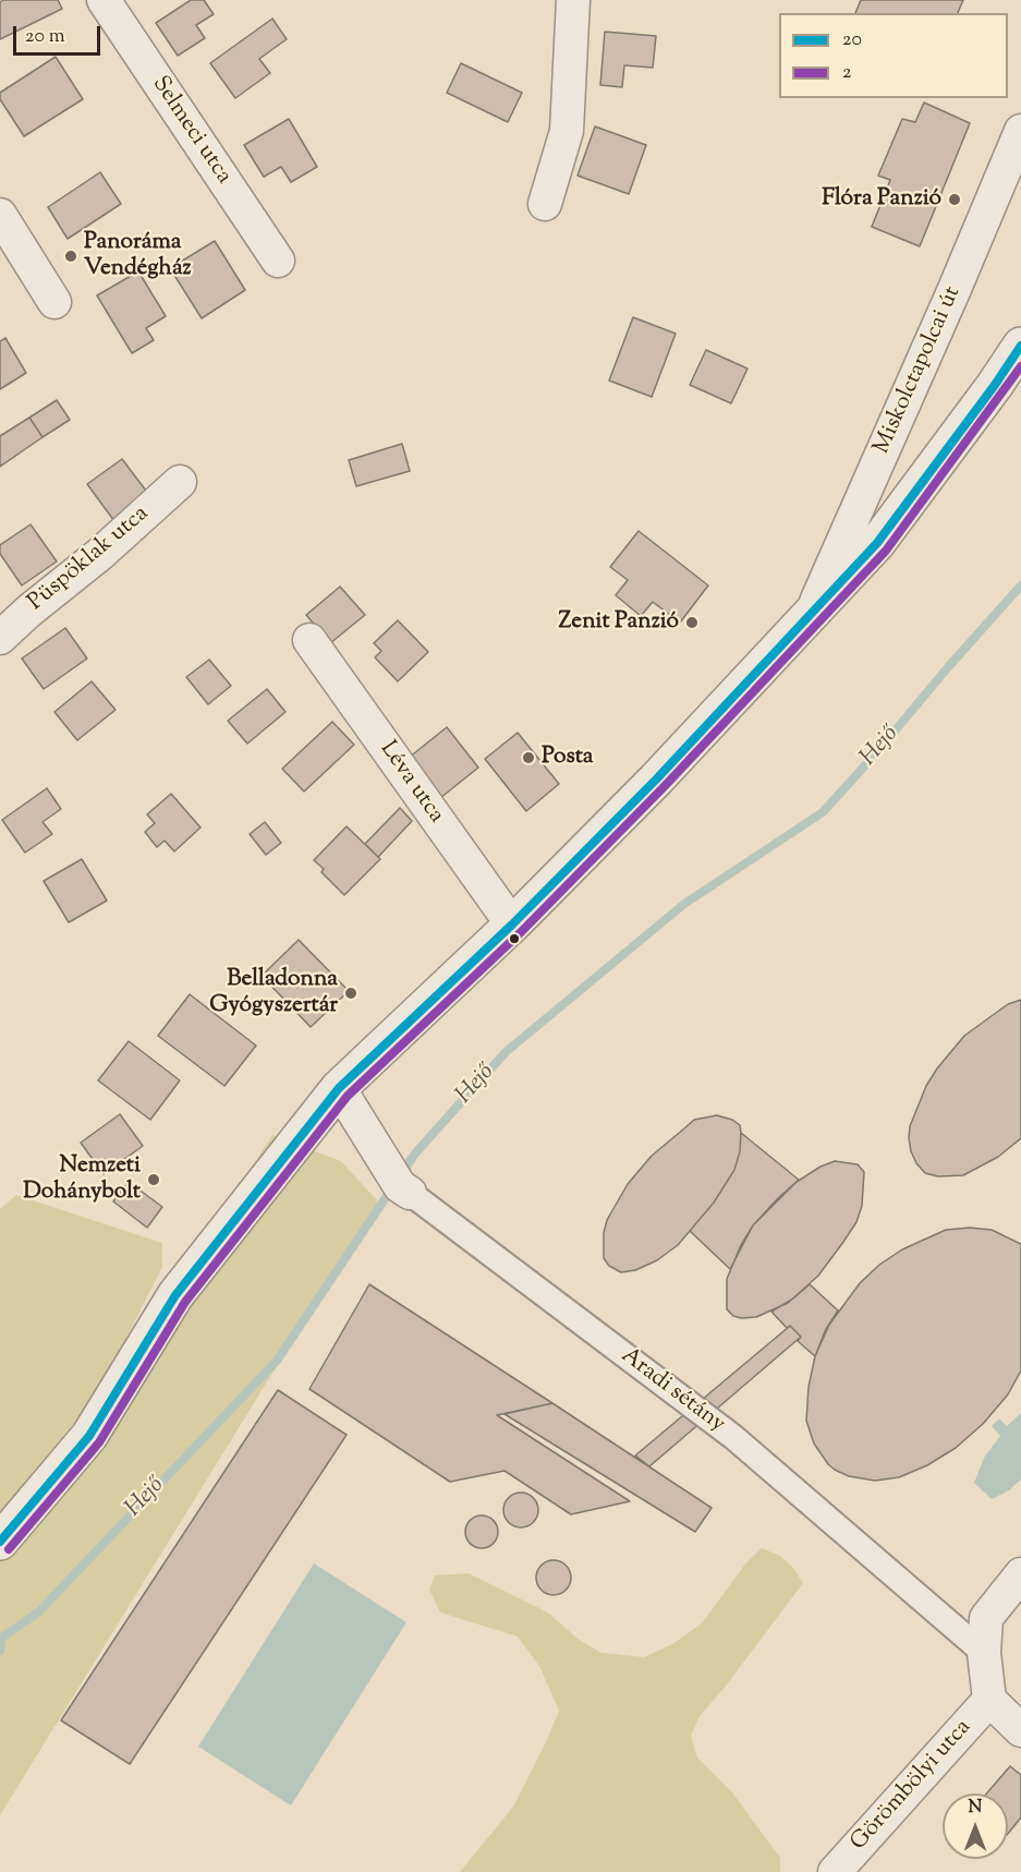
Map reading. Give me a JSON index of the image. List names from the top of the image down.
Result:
{
  "streets": {
    "street": [
      "Selmeci utca",
      "Miskolctapolcai út",
      "Püspöklak utca",
      "Léva utca",
      "Aradi sétány",
      "Görömbölyi utca"
    ]
  },
  "crossings": [
    ["Miskolctapolcai út", "Léva utca"],
    ["Miskolctapolcai út", "Aradi sétány"]
  ],
  "water": ["Hejő"],
  "places": [
    "Flóra Panzió",
    "Panoráma Vendégház",
    "Zenit Panzió",
    "Posta",
    "Belladonna Gyógyszertár",
    "Nemzeti Dohánybolt"
  ],
  "lines": ["transit line 20", "transit line 2"],
  "legend": ["20", "2"],
  "scale_bar": "20 m",
  "north": "top"
}
